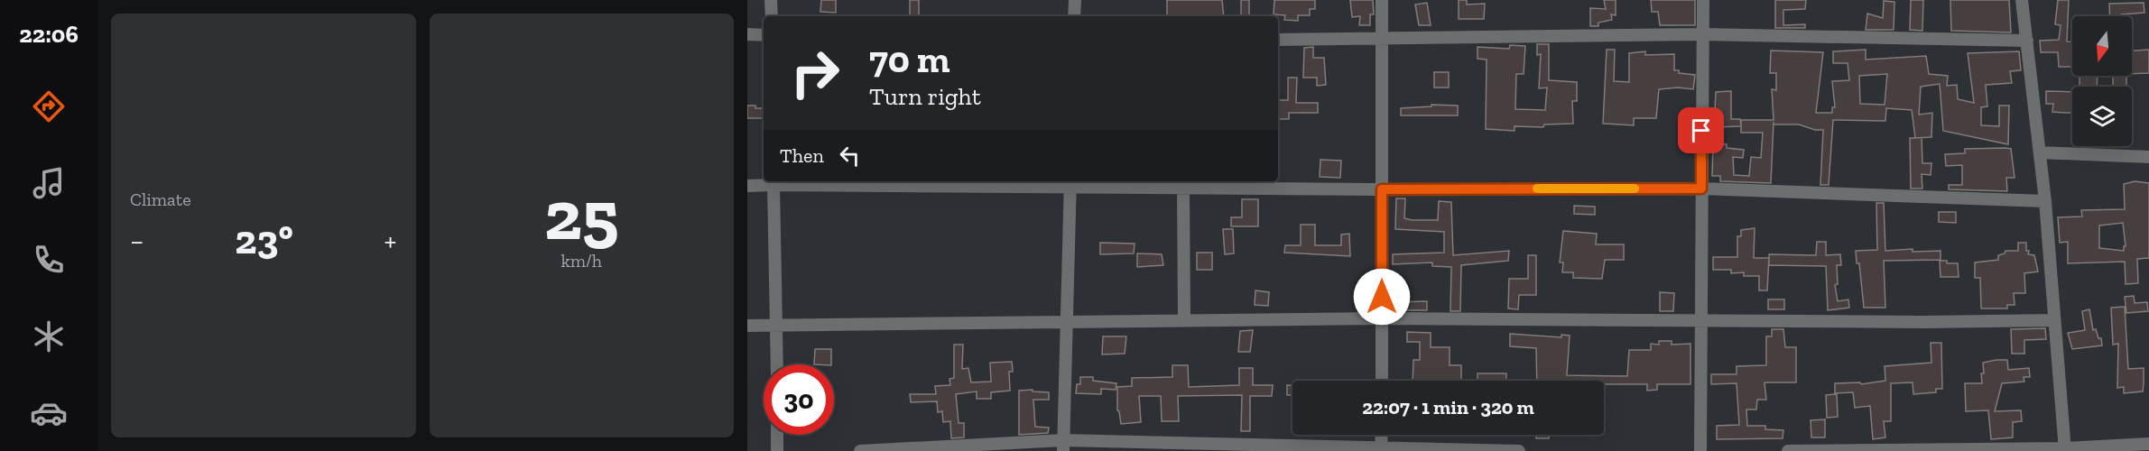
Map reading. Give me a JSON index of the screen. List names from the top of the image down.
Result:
{
  "north": "bottom",
  "page": {
    "tabs": "22:06",
    "tile": [
      "Climate",
      ["25", "km/h"]
    ],
    "turn": ["70 m", "Turn right"],
    "then": "Then",
    "heat": ["−", "23°", "+"],
    "limit": "30",
    "trip": "22:07 · 1 min · 320 m"
  }
}
